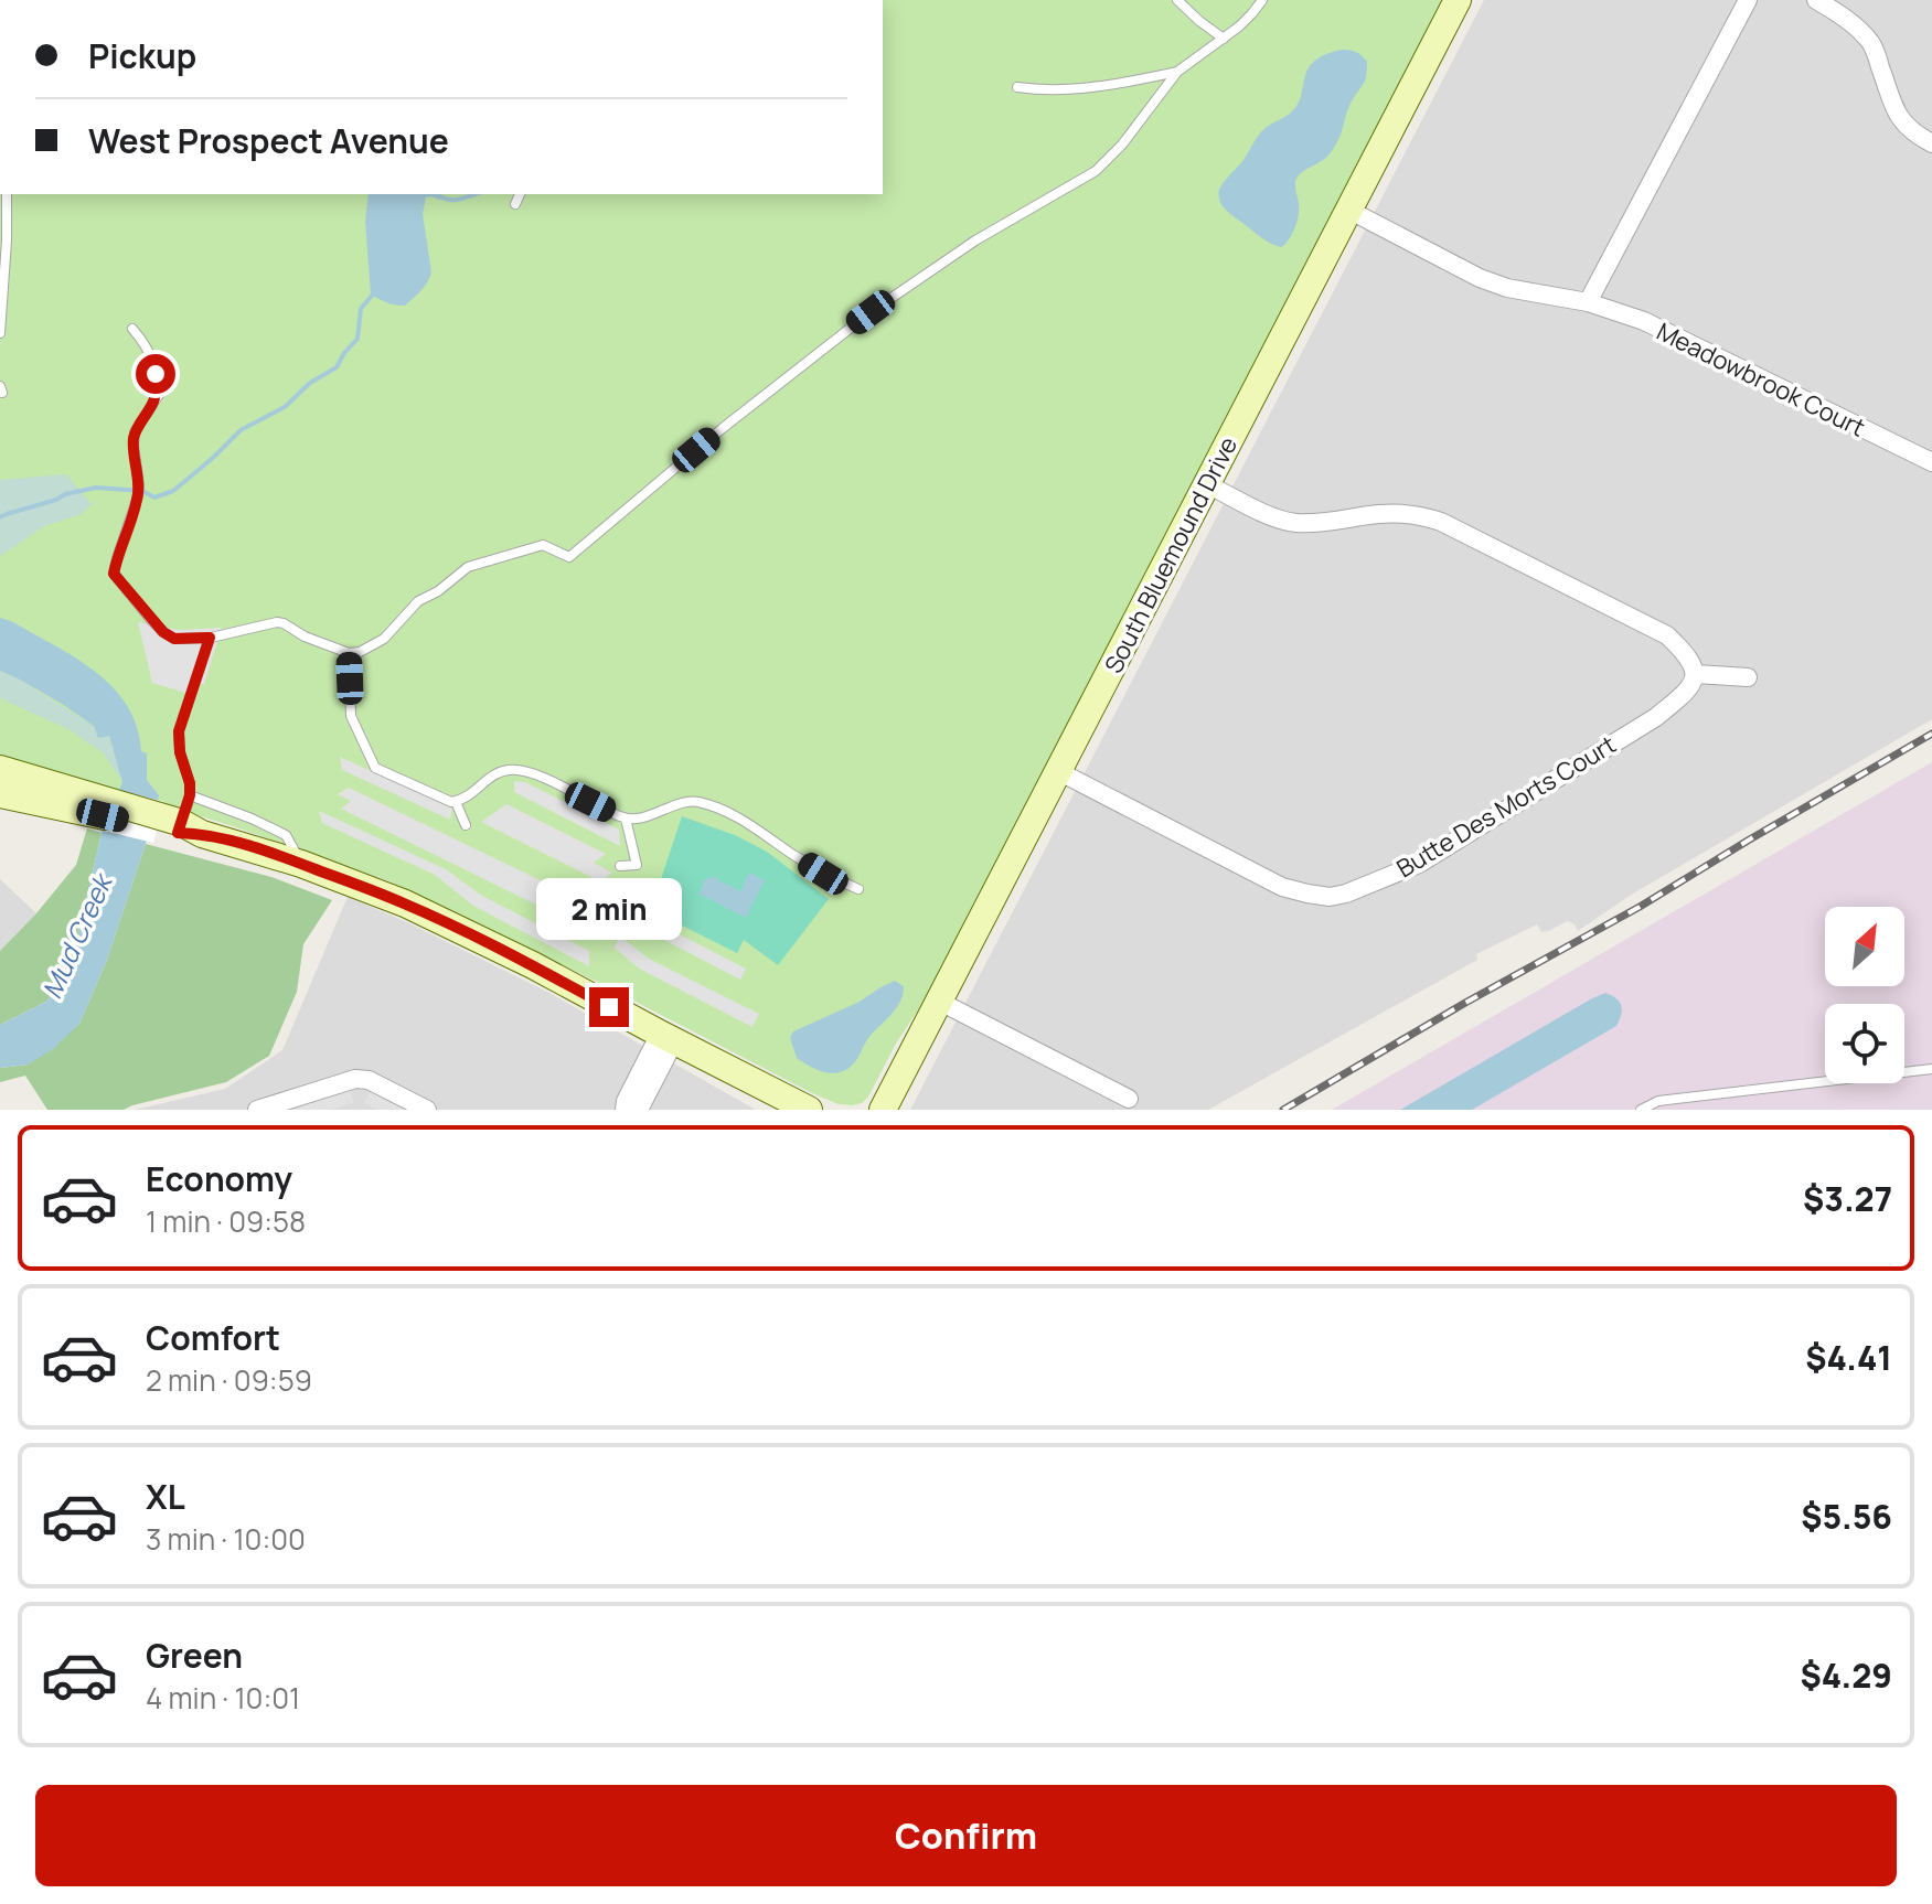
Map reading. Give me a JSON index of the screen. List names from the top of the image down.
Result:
{
  "streets": {
    "main road": ["South Bluemound Drive"],
    "street": ["Meadowbrook Court", "Butte Des Morts Court"]
  },
  "crossings": [
    ["Meadowbrook Court", "South Bluemound Drive"],
    ["South Bluemound Drive", "Butte Des Morts Court"]
  ],
  "water": ["Mud Creek"],
  "north": "top right",
  "page": {
    "banner": ["Pickup", "West Prospect Avenue"],
    "bubble": "2 min",
    "list": [
      {
        "name": "Economy",
        "note": "1 min · 09:58",
        "value": "$3.27"
      },
      {
        "name": "Comfort",
        "note": "2 min · 09:59",
        "value": "$4.41"
      },
      {
        "name": "XL",
        "note": "3 min · 10:00",
        "value": "$5.56"
      },
      {
        "name": "Green",
        "note": "4 min · 10:01",
        "value": "$4.29"
      }
    ],
    "buttons": "Confirm"
  }
}
